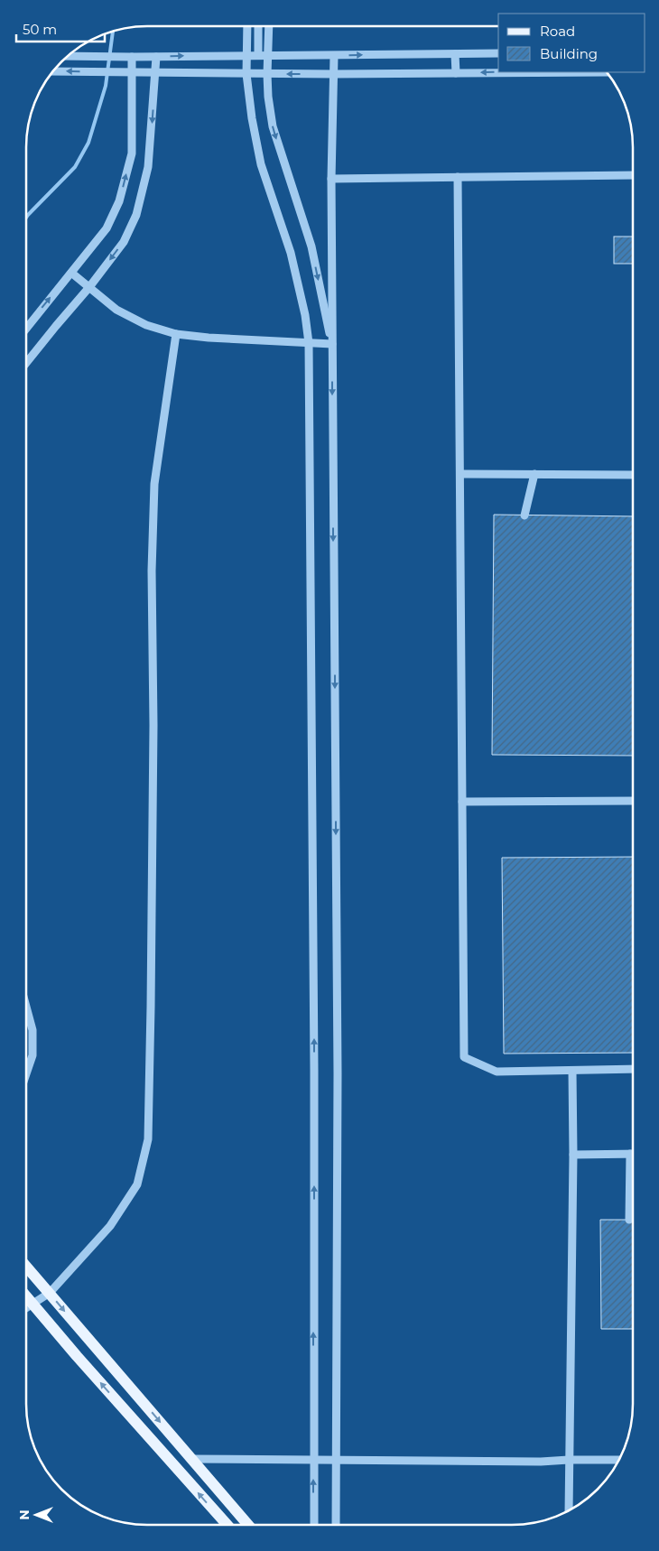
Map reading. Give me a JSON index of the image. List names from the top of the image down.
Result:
{
  "legend": ["Road", "Building"],
  "scale_bar": "50 m",
  "north": "left"
}
